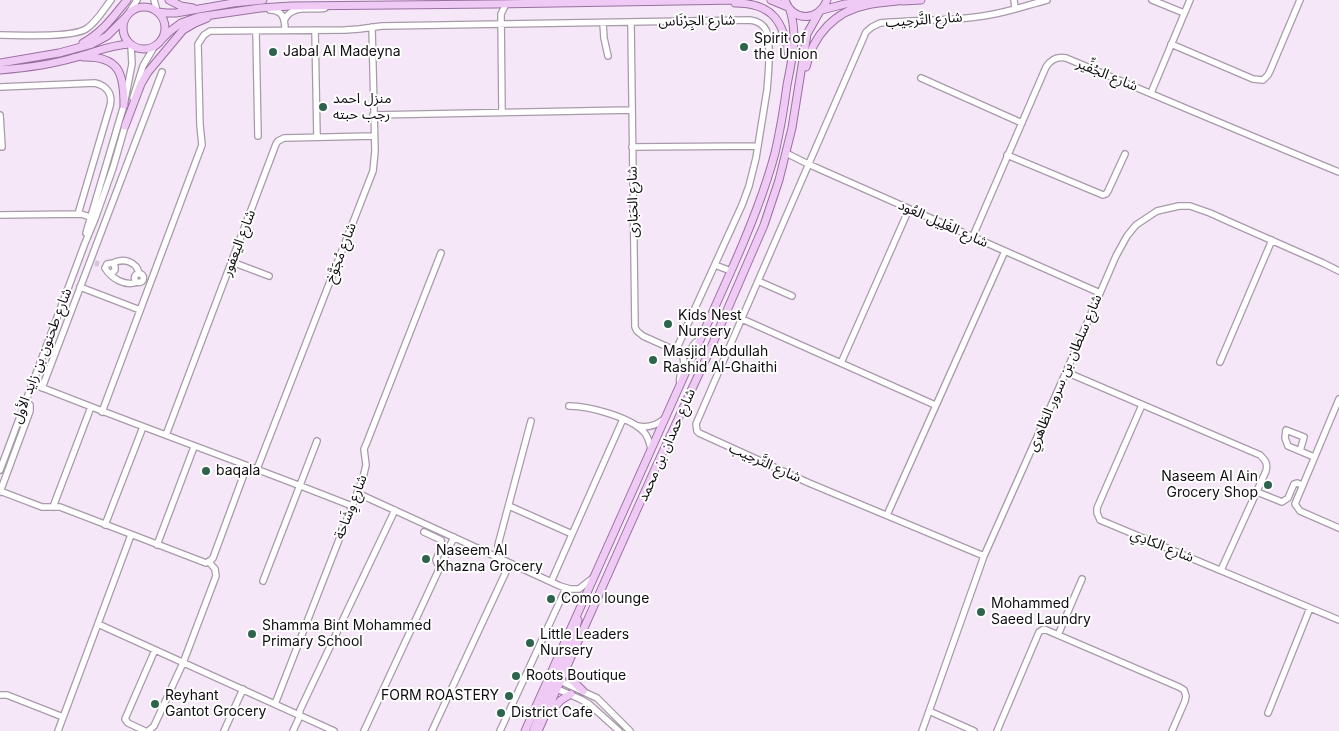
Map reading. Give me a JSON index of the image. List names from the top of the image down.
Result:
{
  "streets": {
    "main road": ["شارع حمدان بن محمد"],
    "street": [
      "شارع التَّرحِيب",
      "شارع الجِرْنَاس",
      "شارع الجُفِّير",
      "شارع الحَبَارى",
      "شارع الغَلِيل العُود",
      "شارع اليعفور",
      "شارع مُجَوَّخ",
      "شارع طحنون بن زايد الأول",
      "شارع سلطان بن سرور الظاهري",
      "شارع وِشَاحَة",
      "شارع الكادِي"
    ]
  },
  "crossings": [
    ["شارع التَّرحِيب", "شارع الغَلِيل العُود"],
    ["شارع التَّرحِيب", "شارع سلطان بن سرور الظاهري"],
    ["شارع الجِرْنَاس", "شارع الحَبَارى"],
    ["شارع الجِرْنَاس", "شارع مُجَوَّخ"],
    ["شارع الجُفِّير", "شارع الغَلِيل العُود"],
    ["شارع الغَلِيل العُود", "شارع سلطان بن سرور الظاهري"],
    ["شارع الغَلِيل العُود", "شارع حمدان بن محمد"],
    ["شارع اليعفور", "شارع مُجَوَّخ"]
  ],
  "places": [
    "Spirit of the Union",
    "Jabal Al Madeyna",
    "منزل احمد رجب حبته",
    "Kids Nest Nursery",
    "Masjid Abdullah Rashid Al-Ghaithi",
    "baqala",
    "Naseem Al Ain Grocery Shop",
    "Naseem Al Khazna Grocery",
    "Como lounge",
    "Mohammed Saeed Laundry",
    "Shamma Bint Mohammed Primary School",
    "Little Leaders Nursery",
    "Roots Boutique",
    "FORM ROASTERY",
    "Reyhant Gantot Grocery",
    "District Cafe"
  ]
}
